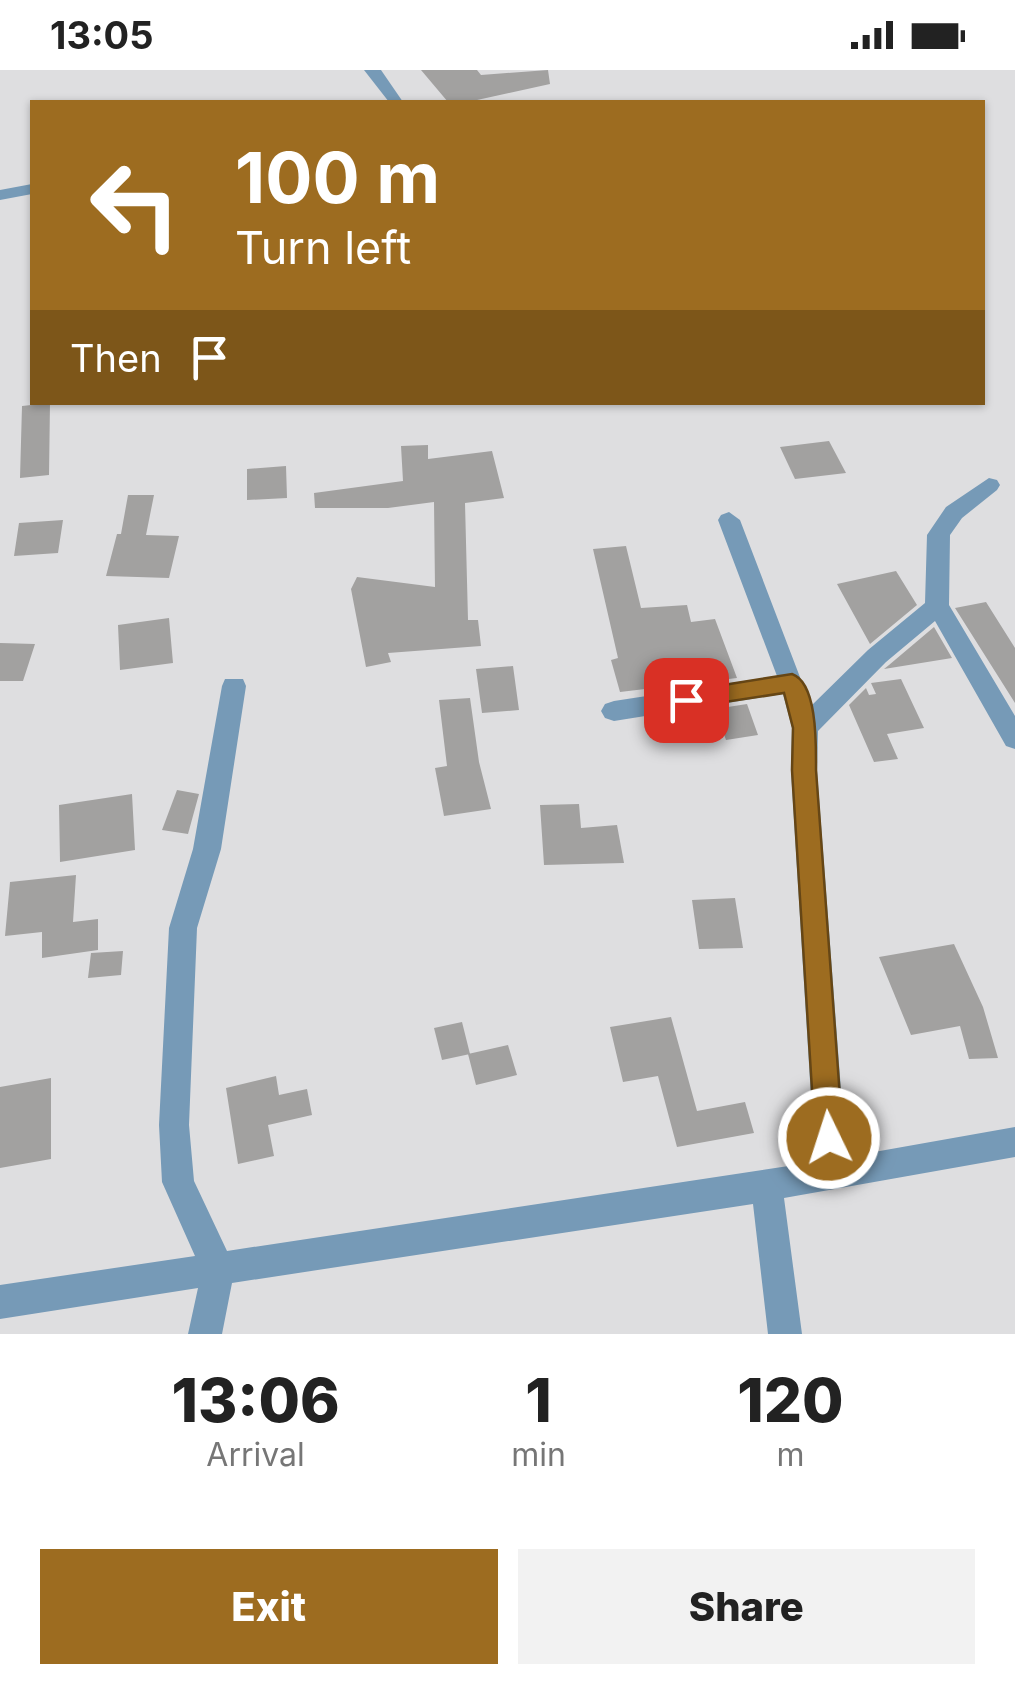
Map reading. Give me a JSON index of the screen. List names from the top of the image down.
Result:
{
  "page": {
    "status": "13:05",
    "turn": ["100 m", "Turn left"],
    "then": "Then",
    "eta": [
      "13:06",
      "Arrival",
      "1",
      "min",
      "120",
      "m"
    ],
    "buttons": ["Exit", "Share"]
  }
}
